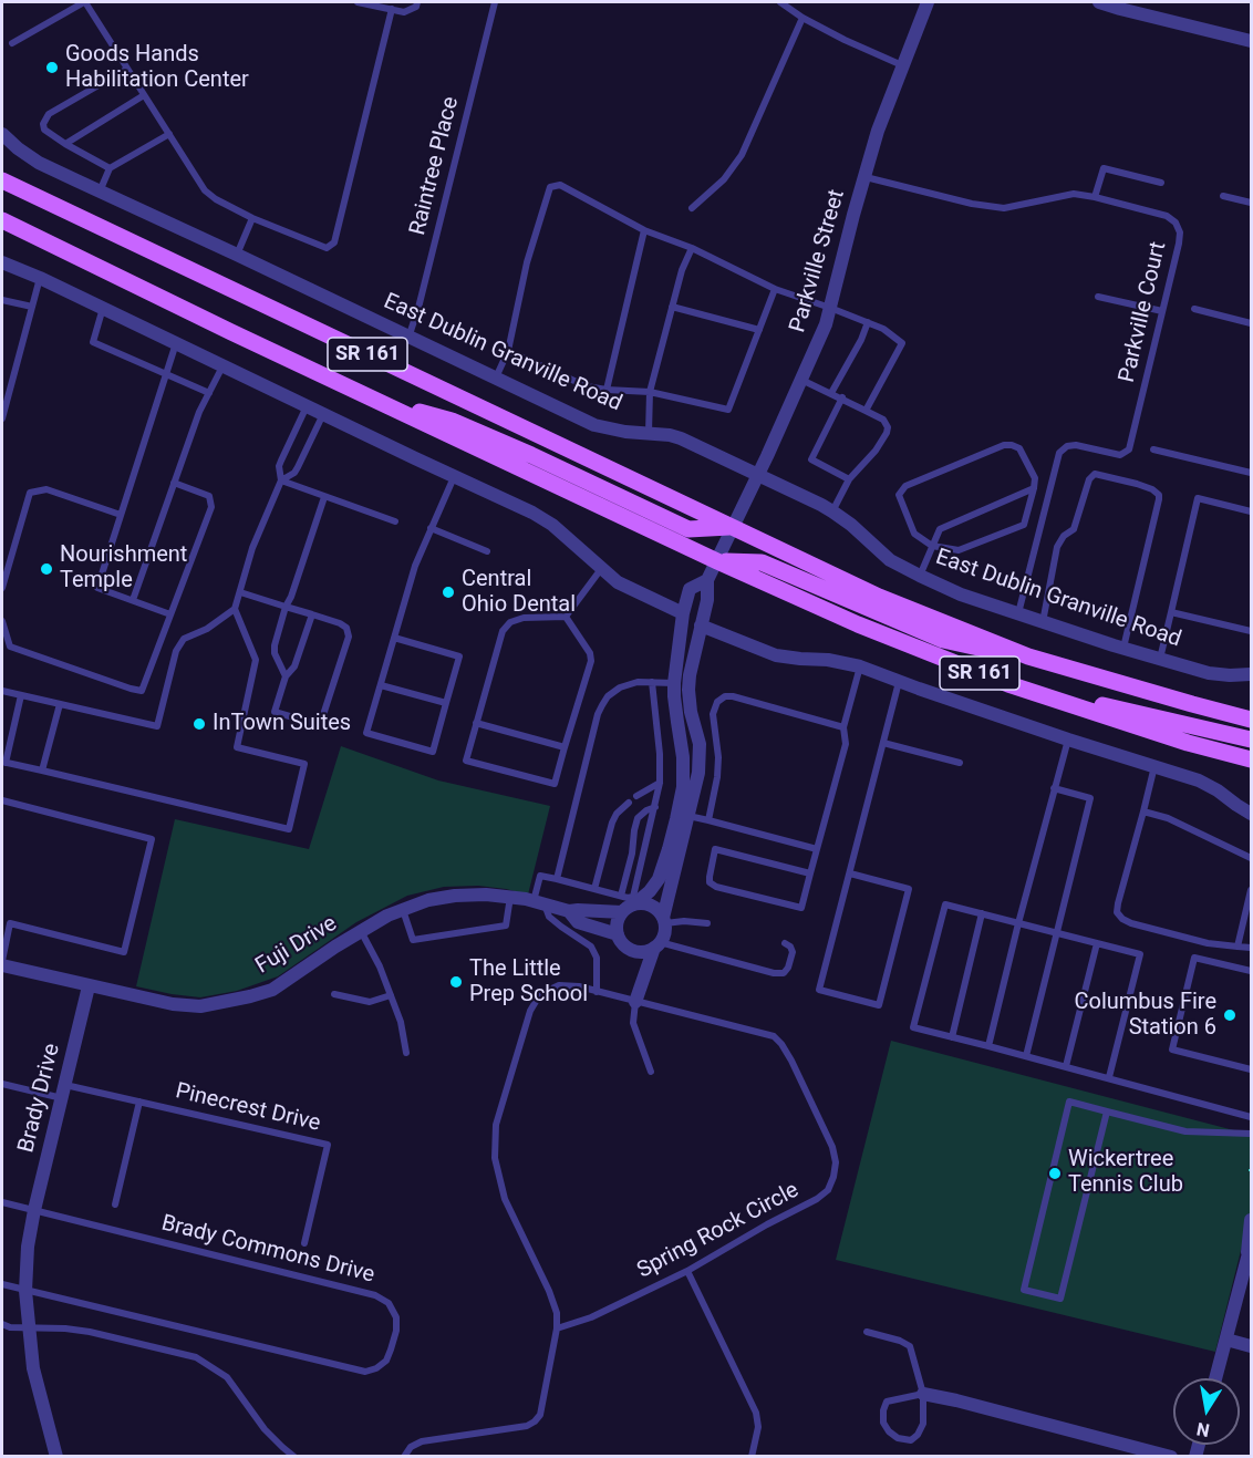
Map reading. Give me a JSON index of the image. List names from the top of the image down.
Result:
{
  "streets": {
    "main road": ["SR 161"],
    "street": [
      "Parkville Street",
      "East Dublin Granville Road",
      "Fuji Drive",
      "Brady Drive"
    ],
    "lane": [
      "Raintree Place",
      "Parkville Court",
      "Pinecrest Drive",
      "Spring Rock Circle",
      "Brady Commons Drive"
    ]
  },
  "crossings": [
    ["Raintree Place", "East Dublin Granville Road"],
    ["Parkville Street", "Parkville Court"],
    ["Parkville Street", "East Dublin Granville Road"],
    ["Parkville Street", "SR 161"],
    ["Parkville Court", "East Dublin Granville Road"],
    ["Fuji Drive", "Brady Drive"],
    ["Brady Drive", "Pinecrest Drive"],
    ["Brady Drive", "Brady Commons Drive"]
  ],
  "places": [
    "Goods Hands Habilitation Center",
    "Nourishment Temple",
    "Central Ohio Dental",
    "InTown Suites",
    "The Little Prep School",
    "Columbus Fire Station 6",
    "Wickertree Tennis Club"
  ],
  "north": "bottom"
}
